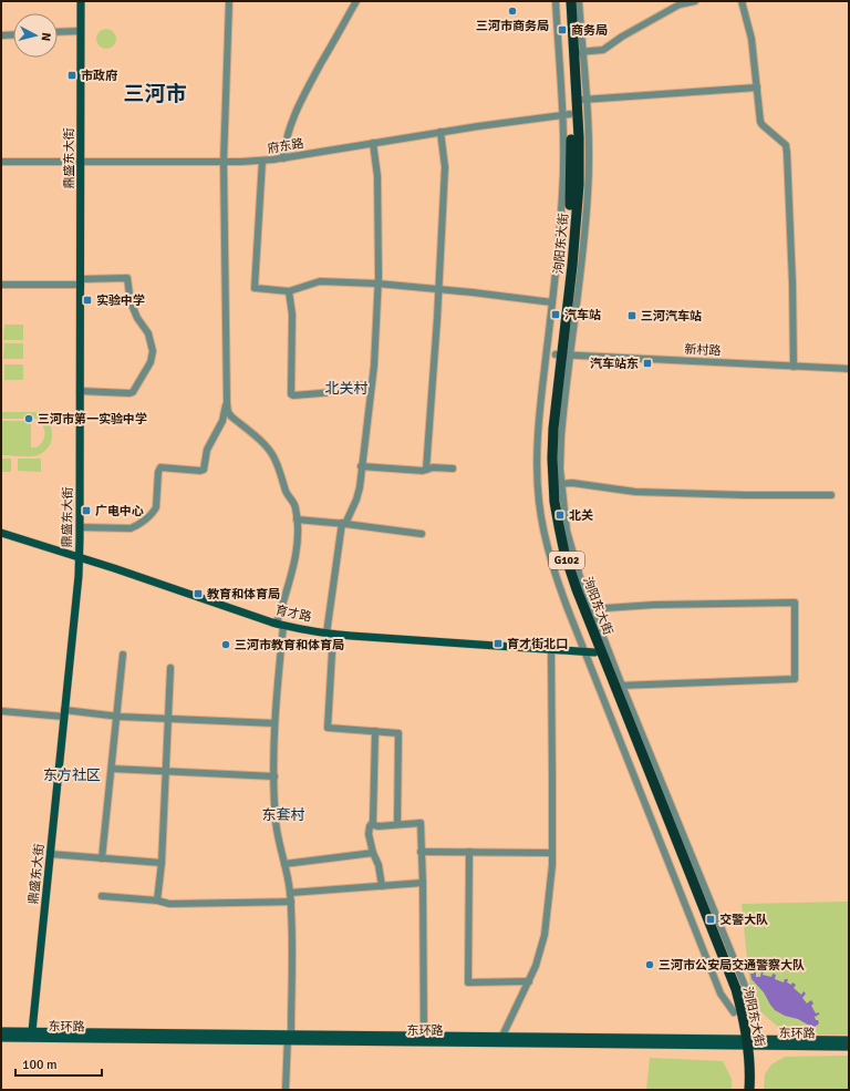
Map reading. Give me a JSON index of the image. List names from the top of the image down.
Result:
{
  "streets": {
    "highway": ["泃阳东大街", "G102"],
    "main road": ["鼎盛东大街", "育才路", "东环路"],
    "street": ["府东路", "新村路"]
  },
  "crossings": [
    ["府东路", "鼎盛东大街"],
    ["府东路", "泃阳东大街"],
    ["鼎盛东大街", "育才路"],
    ["鼎盛东大街", "东环路"],
    ["泃阳东大街", "新村路"],
    ["泃阳东大街", "育才路"],
    ["泃阳东大街", "东环路"]
  ],
  "districts": [
    "三河市",
    "北关村",
    "东方社区",
    "东套村"
  ],
  "places": {
    "other": [
      "三河市商务局",
      "三河市第一实验中学",
      "三河市教育和体育局",
      "三河市公安局交通警察大队"
    ],
    "transit": [
      "商务局",
      "市政府",
      "实验中学",
      "汽车站",
      "三河汽车站",
      "汽车站东",
      "广电中心",
      "北关",
      "教育和体育局",
      "育才街北口",
      "交警大队"
    ]
  },
  "scale_bar": "100 m",
  "north": "right"
}
